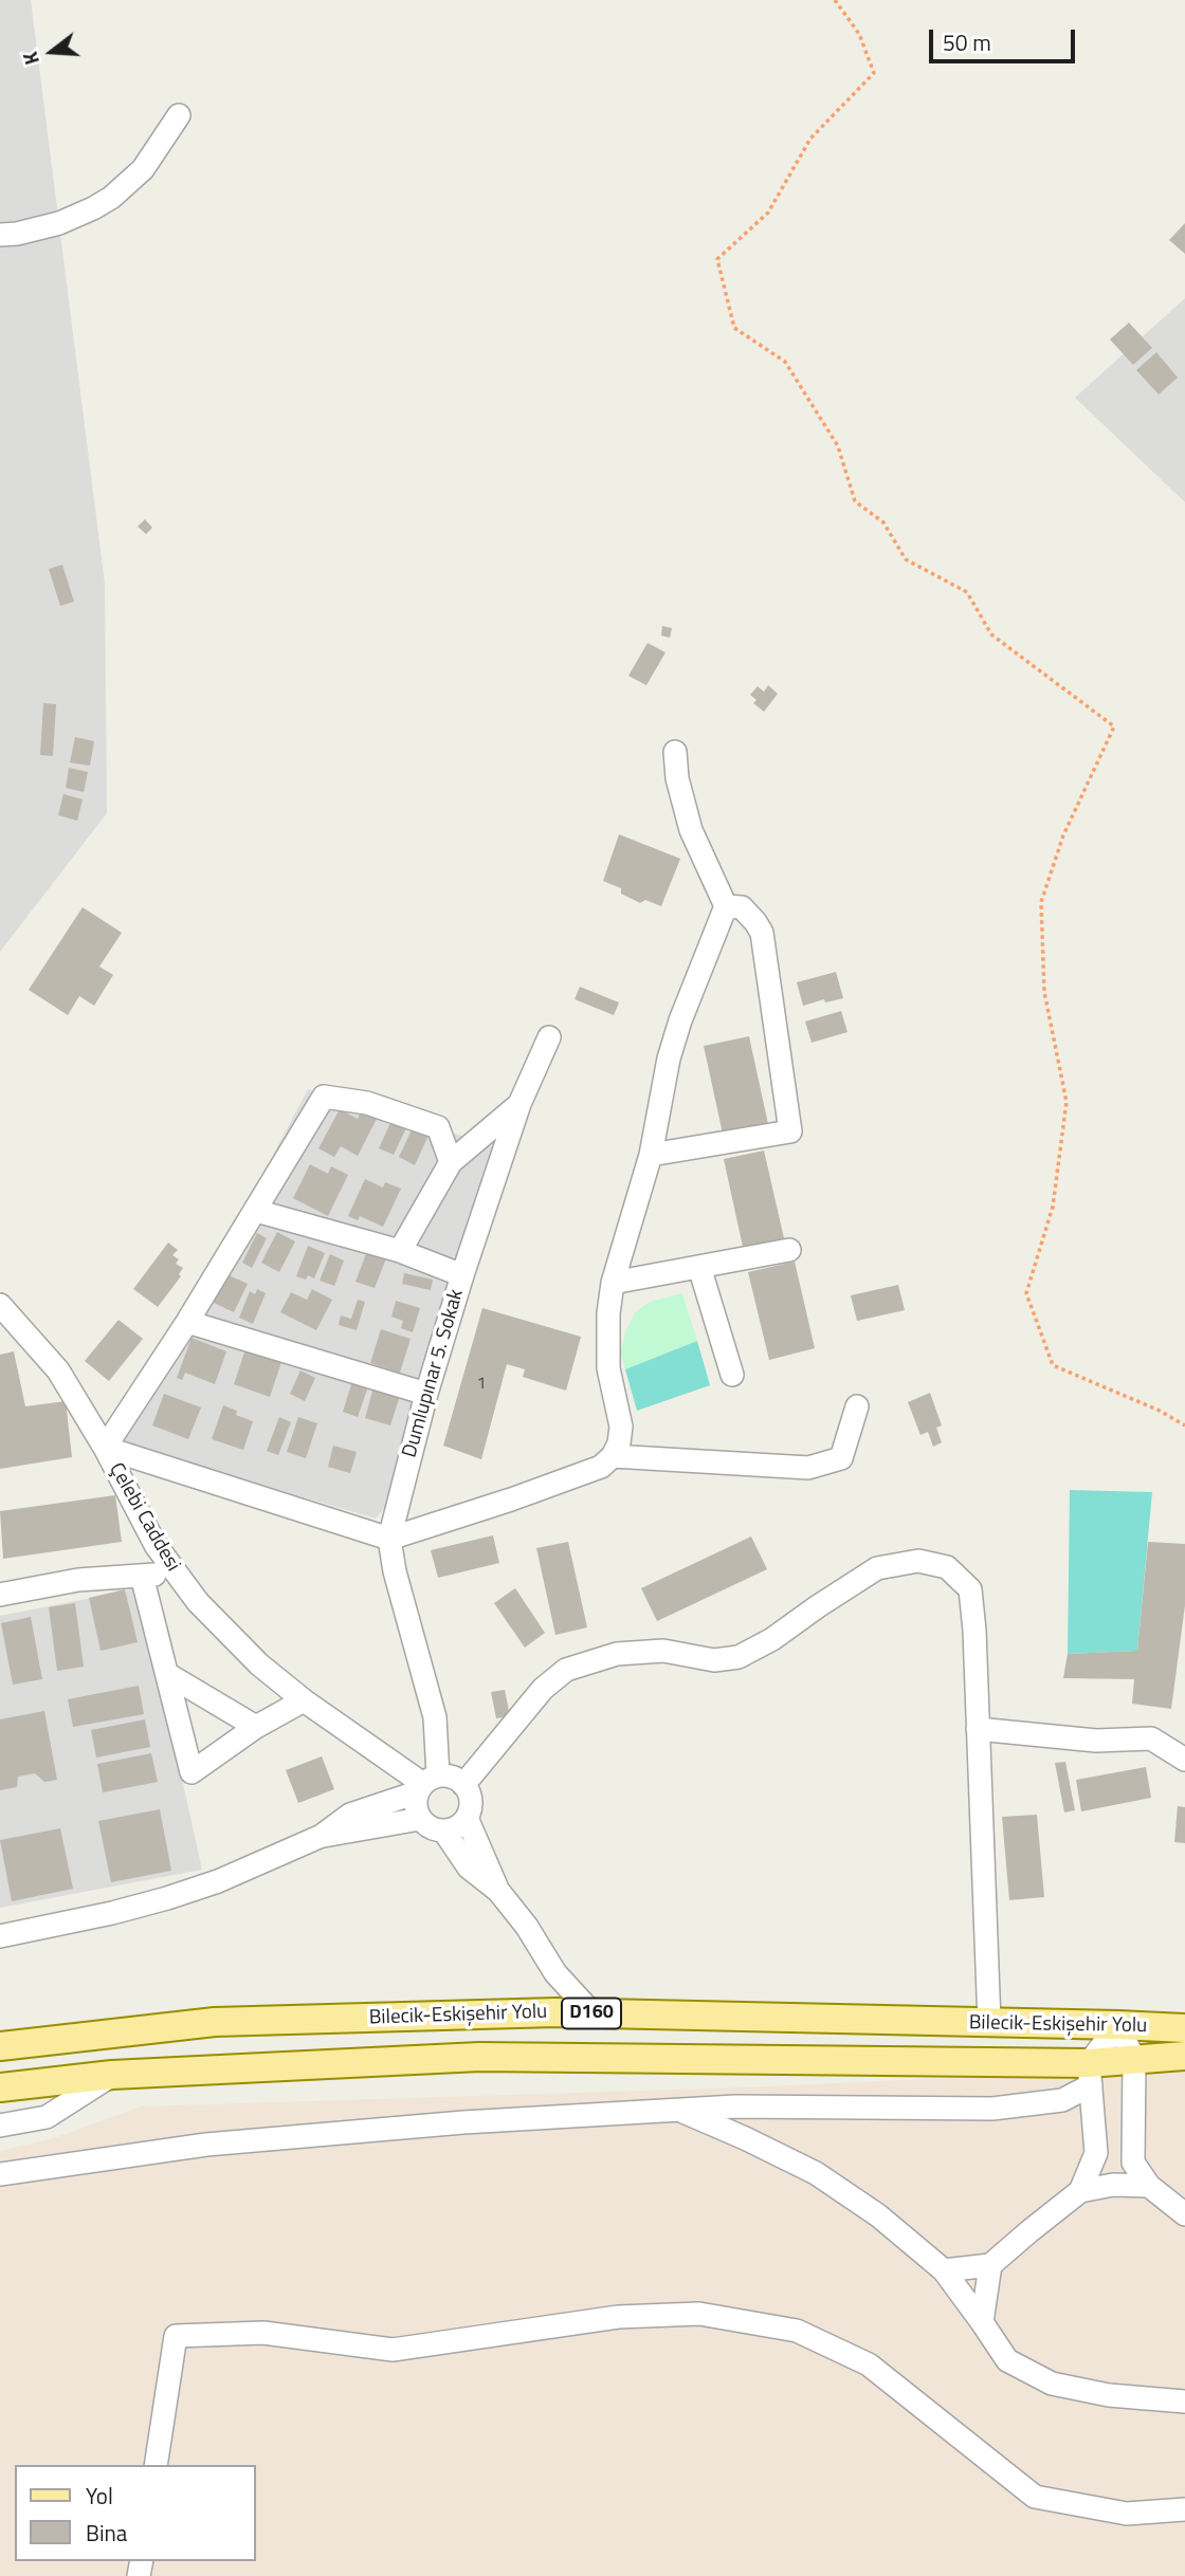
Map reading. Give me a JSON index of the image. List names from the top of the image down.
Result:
{
  "streets": {
    "main road": ["D160", "Bilecik-Eskişehir Yolu"],
    "street": ["Dumlupınar 5. Sokak", "Çelebi Caddesi"]
  },
  "crossings": [
    ["Dumlupınar 5. Sokak", "Çelebi Caddesi"]
  ],
  "house_numbers": ["1"],
  "legend": ["Yol", "Bina"],
  "scale_bar": "50 m",
  "north": "left"
}
